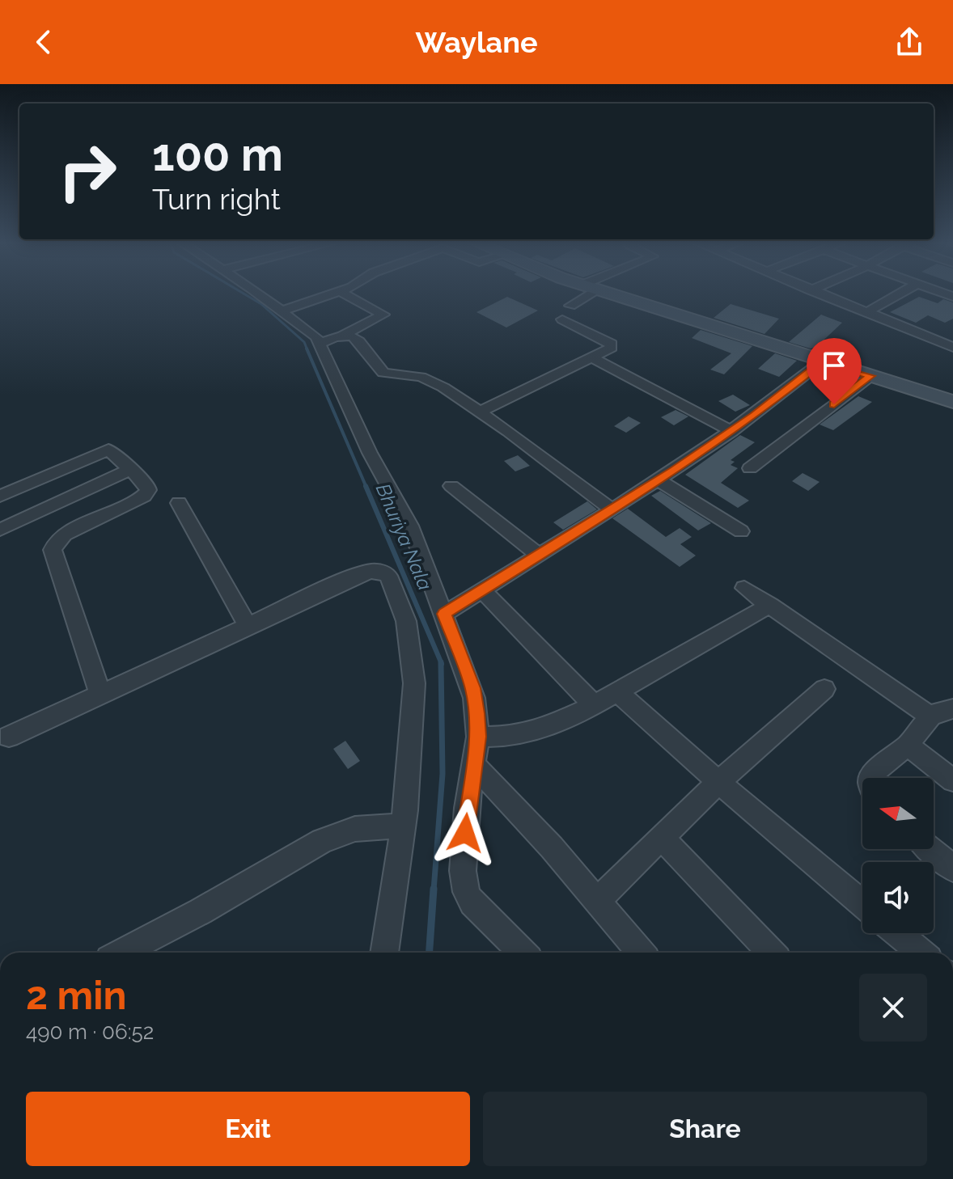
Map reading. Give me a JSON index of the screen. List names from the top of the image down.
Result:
{
  "water": ["Bhuriya Nala"],
  "north": "left",
  "page": {
    "header": "Waylane",
    "turn": ["100 m", "Turn right"],
    "heading": ["2 min", "490 m · 06:52"],
    "buttons": ["Exit", "Share"]
  }
}
